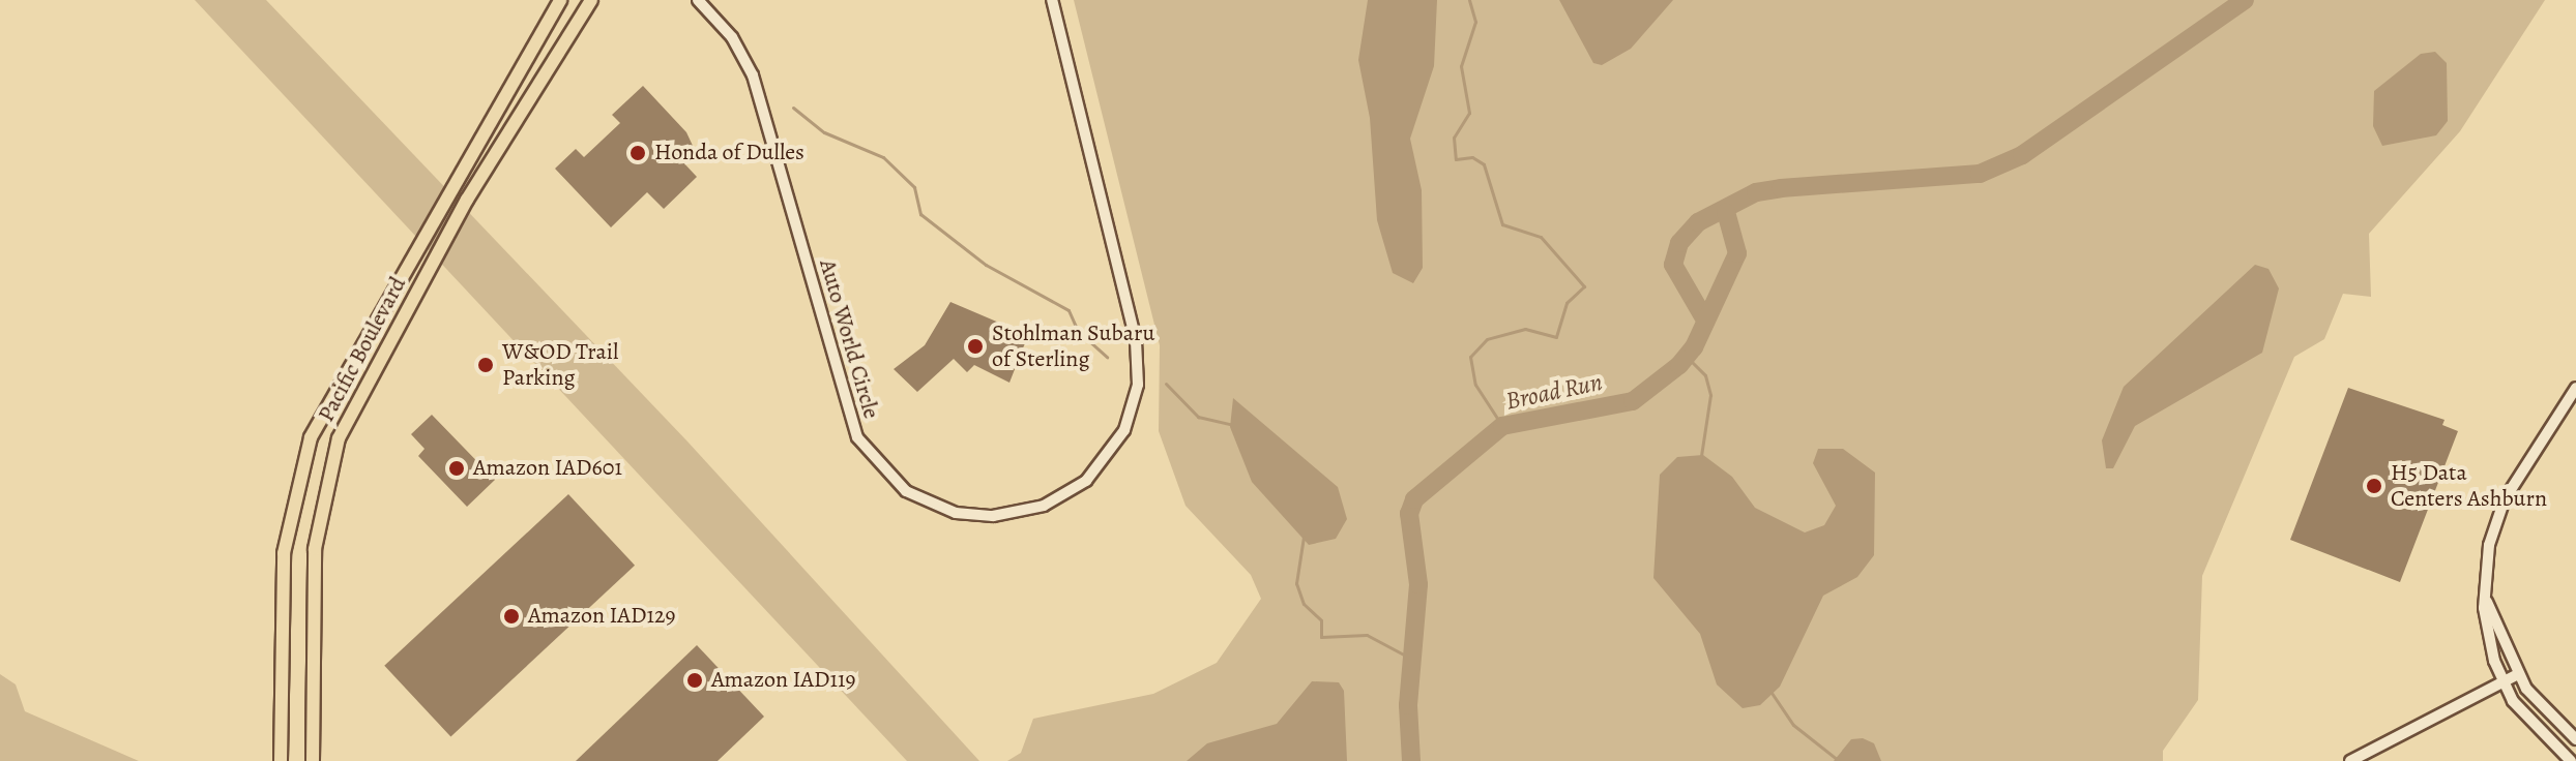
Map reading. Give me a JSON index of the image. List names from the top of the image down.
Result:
{
  "streets": {
    "main road": ["Pacific Boulevard"],
    "street": ["Auto World Circle"]
  },
  "water": ["Broad Run"],
  "places": [
    "Honda of Dulles",
    "Stohlman Subaru of Sterling",
    "W&OD Trail Parking",
    "Amazon IAD601",
    "H5 Data Centers Ashburn",
    "Amazon IAD129",
    "Amazon IAD119"
  ]
}
